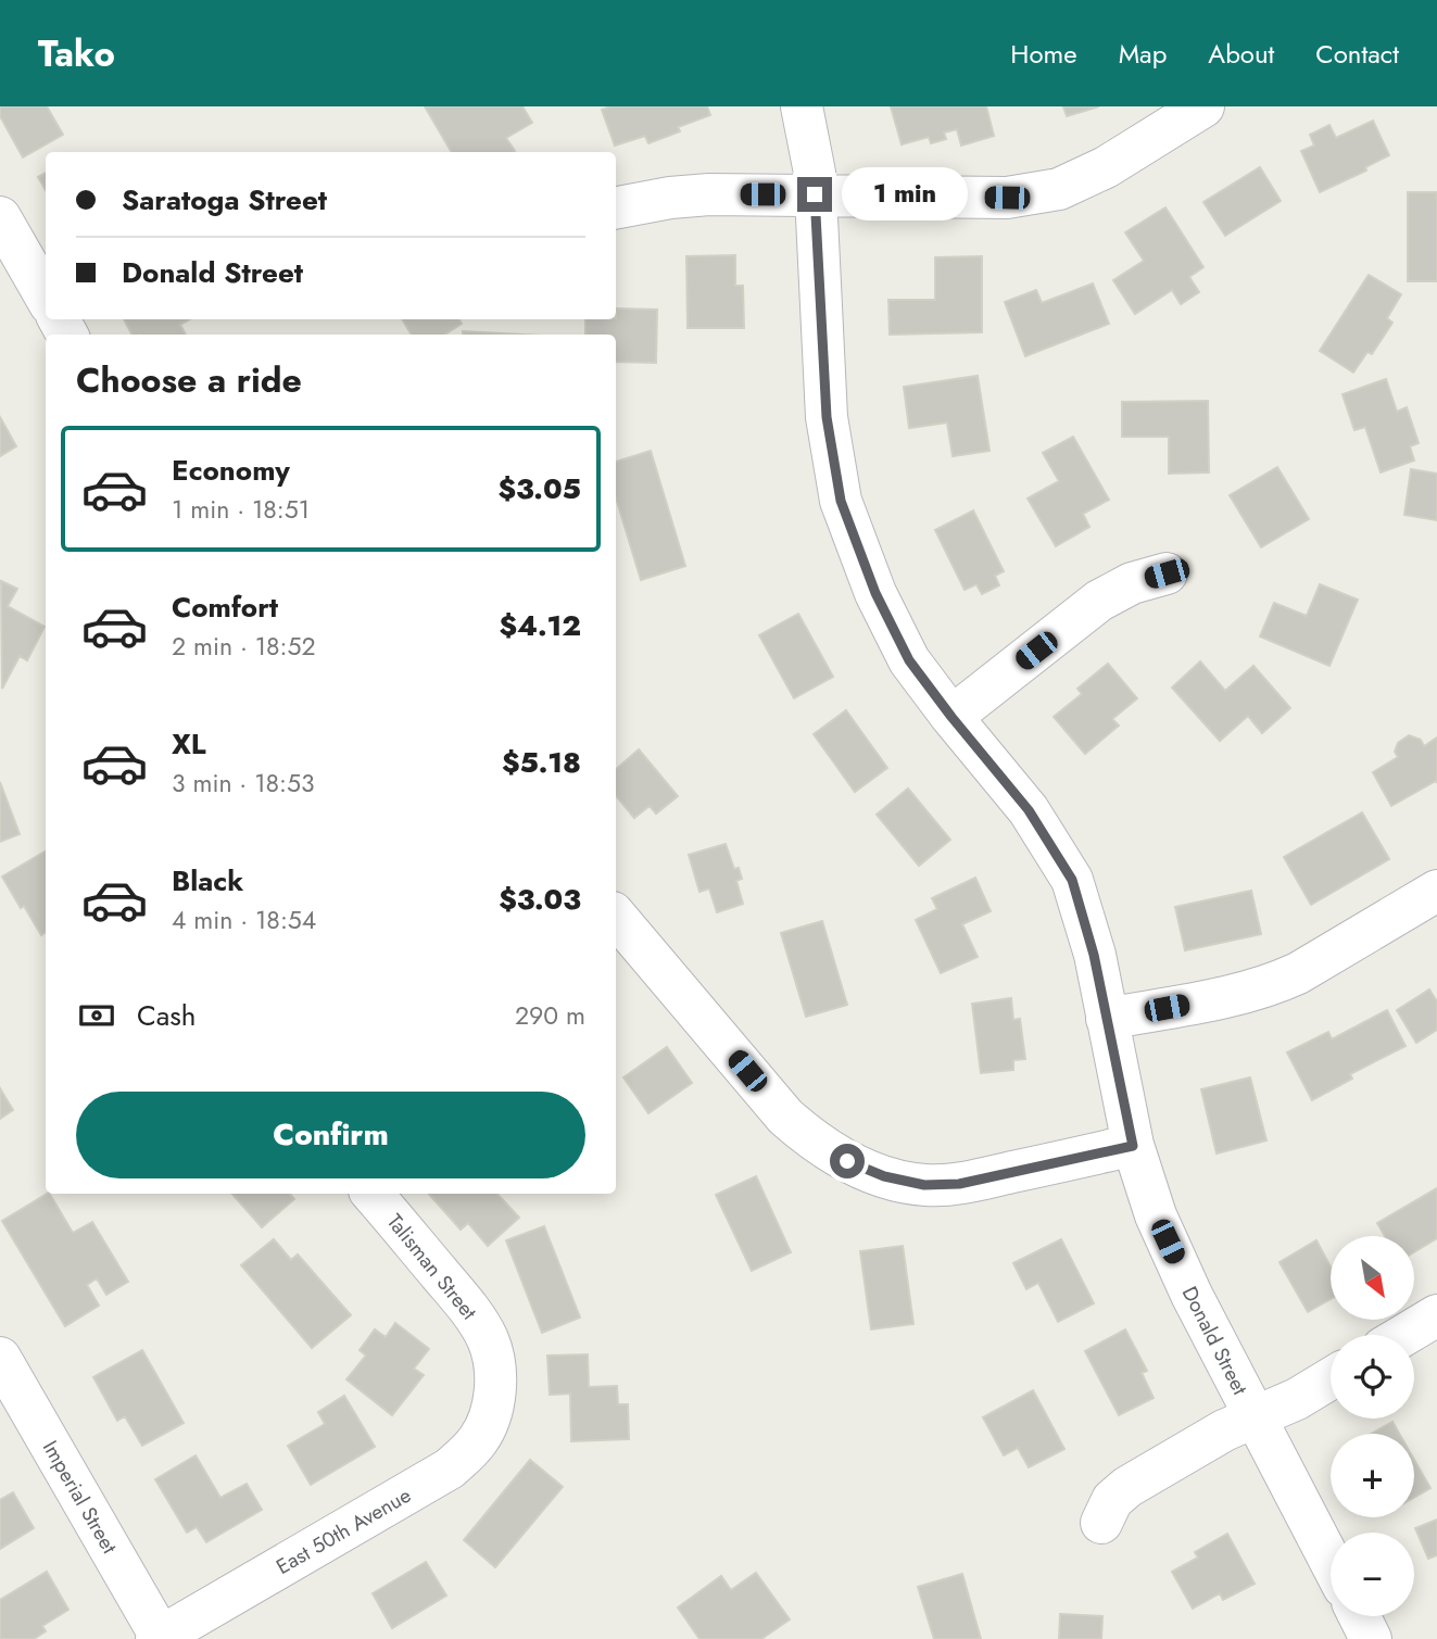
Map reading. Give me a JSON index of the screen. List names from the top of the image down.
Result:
{
  "streets": {
    "street": [
      "Talisman Street",
      "Donald Street",
      "Imperial Street",
      "East 50th Avenue"
    ]
  },
  "crossings": [
    ["Talisman Street", "East 50th Avenue"],
    ["Imperial Street", "East 50th Avenue"]
  ],
  "north": "bottom right",
  "page": {
    "header": "Tako",
    "nav": [
      "Home",
      "Map",
      "About",
      "Contact"
    ],
    "banner": ["Saratoga Street", "Donald Street"],
    "bubble": "1 min",
    "heading": "Choose a ride",
    "list": [
      {
        "name": "Economy",
        "note": "1 min · 18:51",
        "value": "$3.05"
      },
      {
        "name": "Comfort",
        "note": "2 min · 18:52",
        "value": "$4.12"
      },
      {
        "name": "XL",
        "note": "3 min · 18:53",
        "value": "$5.18"
      },
      {
        "name": "Black",
        "note": "4 min · 18:54",
        "value": "$3.03"
      }
    ],
    "pay": ["Cash", "290 m"],
    "buttons": "Confirm",
    "map_buttons": ["+", "−"]
  }
}
